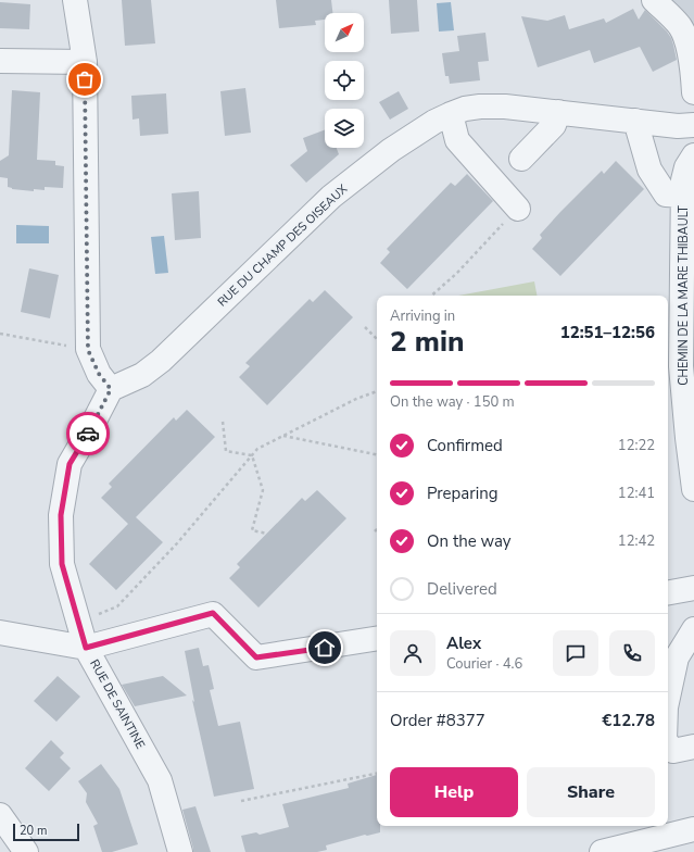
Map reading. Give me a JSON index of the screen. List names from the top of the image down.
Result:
{
  "streets": {
    "street": ["RUE DU CHAMP DES OISEAUX", "CHEMIN DE LA MARE THIBAULT", "RUE DE SAINTINE"]
  },
  "crossings": [
    ["RUE DU CHAMP DES OISEAUX", "RUE DE SAINTINE"]
  ],
  "scale_bar": "20 m",
  "north": "top right",
  "page": {
    "heading": ["2 min", "Arriving in", "12:51–12:56"],
    "panel": [
      "Alex",
      "Courier · 4.6",
      "Order #8377",
      "€12.78"
    ],
    "bar": "On the way · 150 m",
    "list": [
      ["Confirmed", "12:22"],
      ["Preparing", "12:41"],
      ["On the way", "12:42"],
      "Delivered"
    ],
    "buttons": ["Help", "Share"],
    "scale": "20 m"
  }
}
